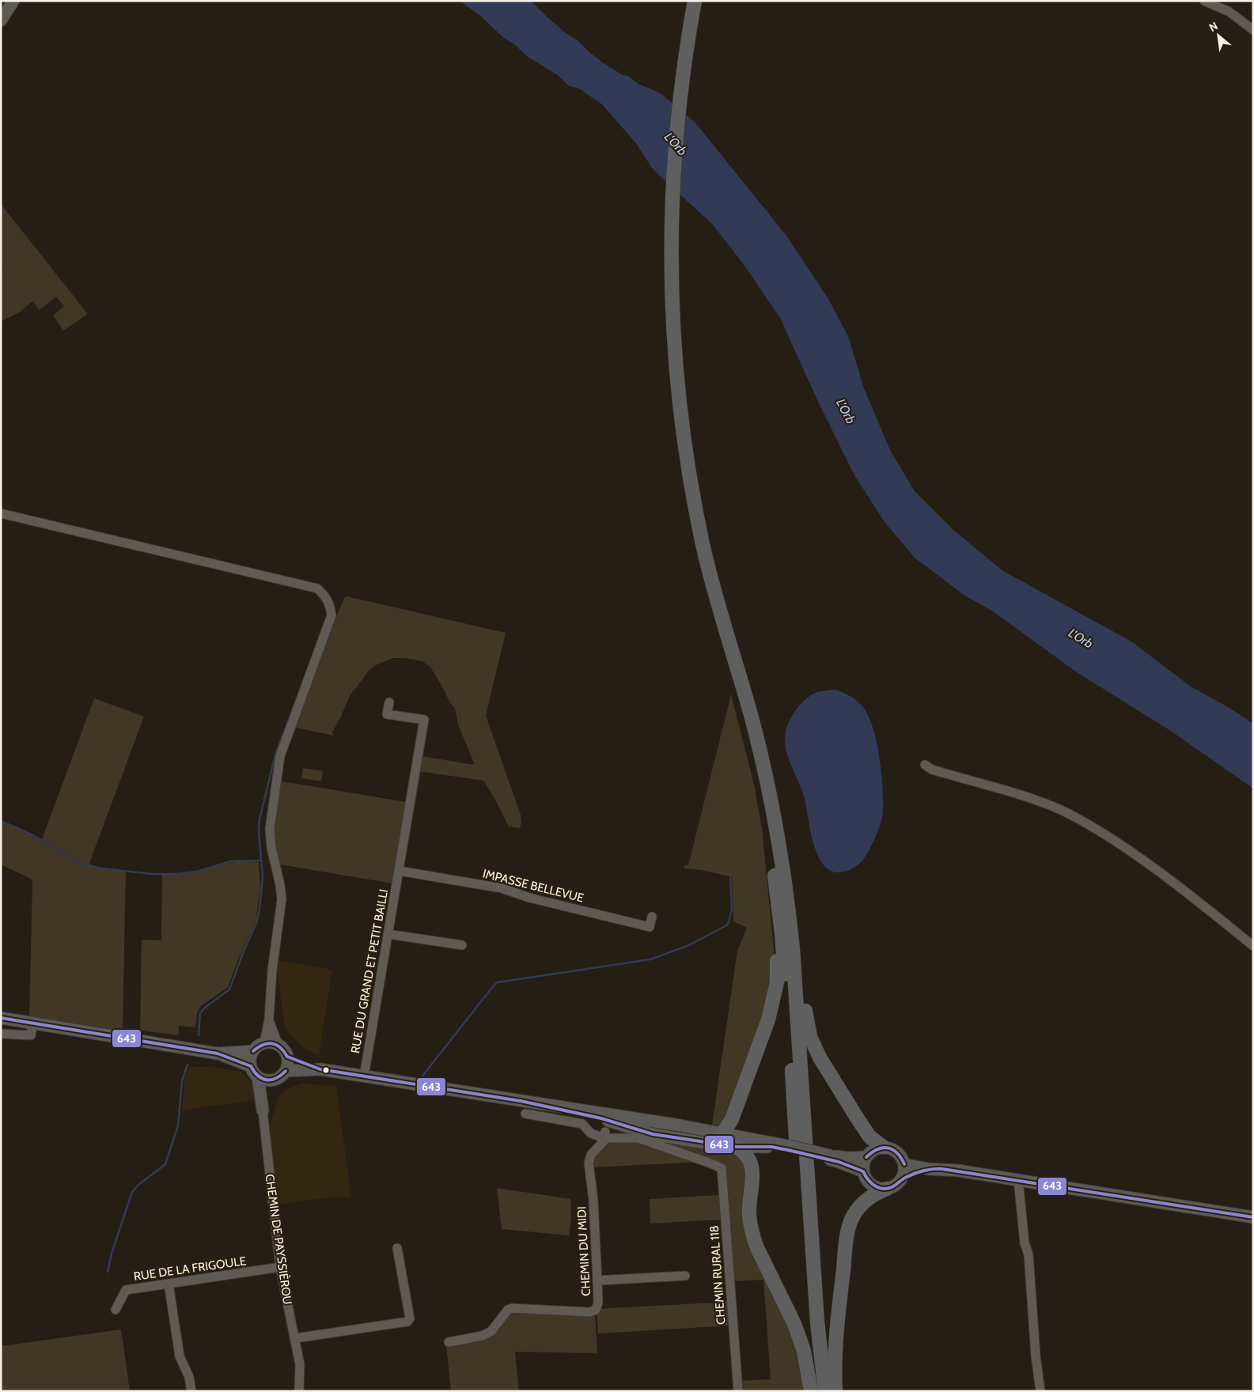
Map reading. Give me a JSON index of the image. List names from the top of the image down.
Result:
{
  "streets": {
    "main road": ["CHEMIN DE PAYSSIÉROU"],
    "street": [
      "IMPASSE BELLEVUE",
      "RUE DU GRAND ET PETIT BAILLI",
      "CHEMIN DU MIDI",
      "RUE DE LA FRIGOULE",
      "CHEMIN RURAL 118"
    ]
  },
  "crossings": [
    ["IMPASSE BELLEVUE", "RUE DU GRAND ET PETIT BAILLI"],
    ["CHEMIN DE PAYSSIÉROU", "RUE DE LA FRIGOULE"],
    ["CHEMIN DU MIDI", "CHEMIN RURAL 118"]
  ],
  "water": ["L'Orb"],
  "lines": ["transit line 643"],
  "north": "top left"
}
